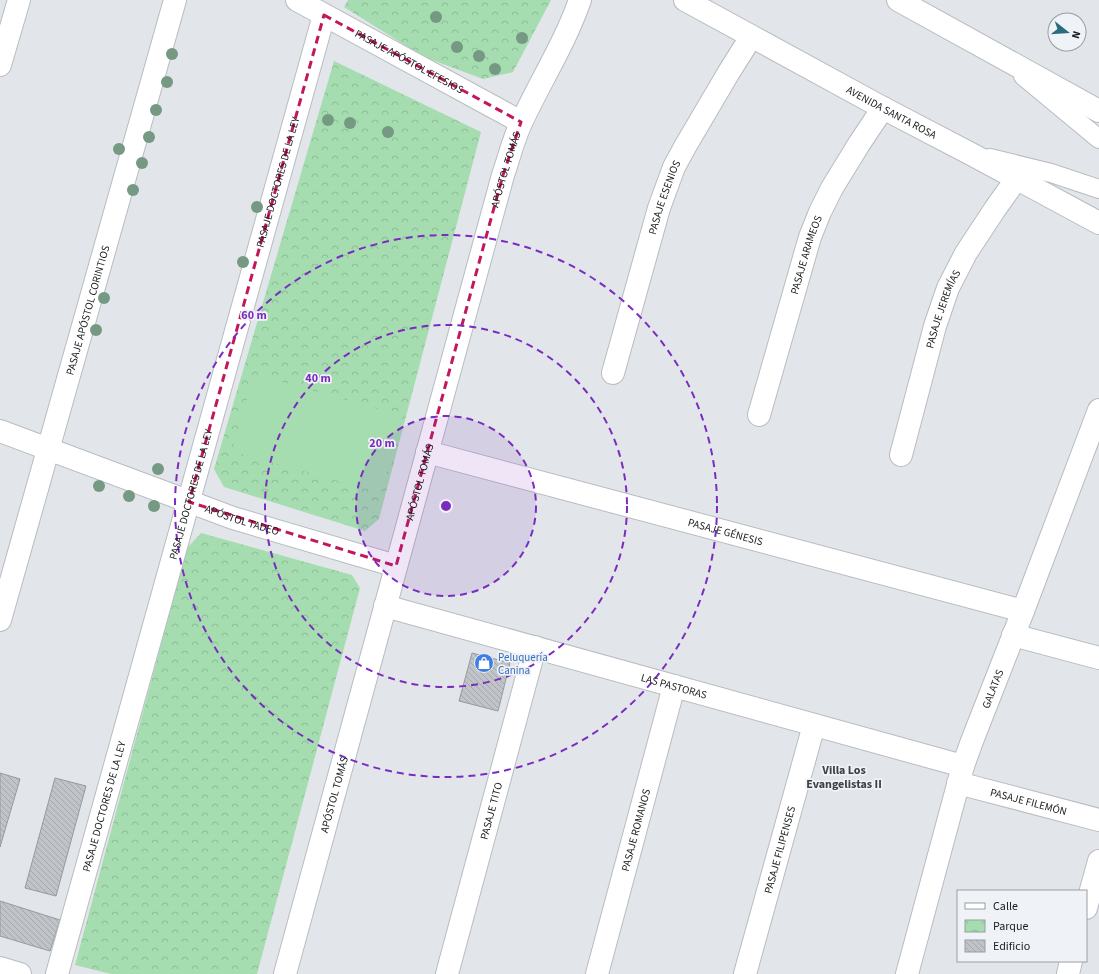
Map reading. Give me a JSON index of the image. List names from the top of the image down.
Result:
{
  "streets": {
    "street": [
      "PASAJE APÓSTOL EFESIOS",
      "AVENIDA SANTA ROSA",
      "APÓSTOL TOMÁS",
      "PASAJE DOCTORES DE LA LEY",
      "PASAJE ESENIOS",
      "PASAJE ARAMEOS",
      "PASAJE APÓSTOL CORINTIOS",
      "PASAJE JEREMÍAS",
      "APÓSTOL TADEO",
      "PASAJE GÉNESIS",
      "LAS PASTORAS",
      "GALATAS",
      "PASAJE FILEMÓN",
      "PASAJE TITO",
      "PASAJE ROMANOS",
      "PASAJE FILIPENSES"
    ]
  },
  "crossings": [
    ["PASAJE APÓSTOL EFESIOS", "APÓSTOL TOMÁS"],
    ["PASAJE APÓSTOL EFESIOS", "PASAJE DOCTORES DE LA LEY"],
    ["AVENIDA SANTA ROSA", "PASAJE ESENIOS"],
    ["AVENIDA SANTA ROSA", "PASAJE ARAMEOS"],
    ["AVENIDA SANTA ROSA", "PASAJE JEREMÍAS"],
    ["APÓSTOL TOMÁS", "APÓSTOL TADEO"],
    ["APÓSTOL TOMÁS", "PASAJE GÉNESIS"],
    ["APÓSTOL TOMÁS", "LAS PASTORAS"],
    ["PASAJE DOCTORES DE LA LEY", "APÓSTOL TADEO"],
    ["PASAJE APÓSTOL CORINTIOS", "APÓSTOL TADEO"],
    ["PASAJE GÉNESIS", "GALATAS"],
    ["LAS PASTORAS", "GALATAS"],
    ["LAS PASTORAS", "PASAJE FILEMÓN"],
    ["LAS PASTORAS", "PASAJE TITO"],
    ["LAS PASTORAS", "PASAJE ROMANOS"],
    ["LAS PASTORAS", "PASAJE FILIPENSES"],
    ["GALATAS", "PASAJE FILEMÓN"]
  ],
  "districts": ["Villa Los Evangelistas II"],
  "places": {
    "shop": ["Peluquería Canina"]
  },
  "legend": ["Calle", "Parque", "Edificio"],
  "north": "right",
  "rings": ["60 m", "40 m", "20 m"]
}
